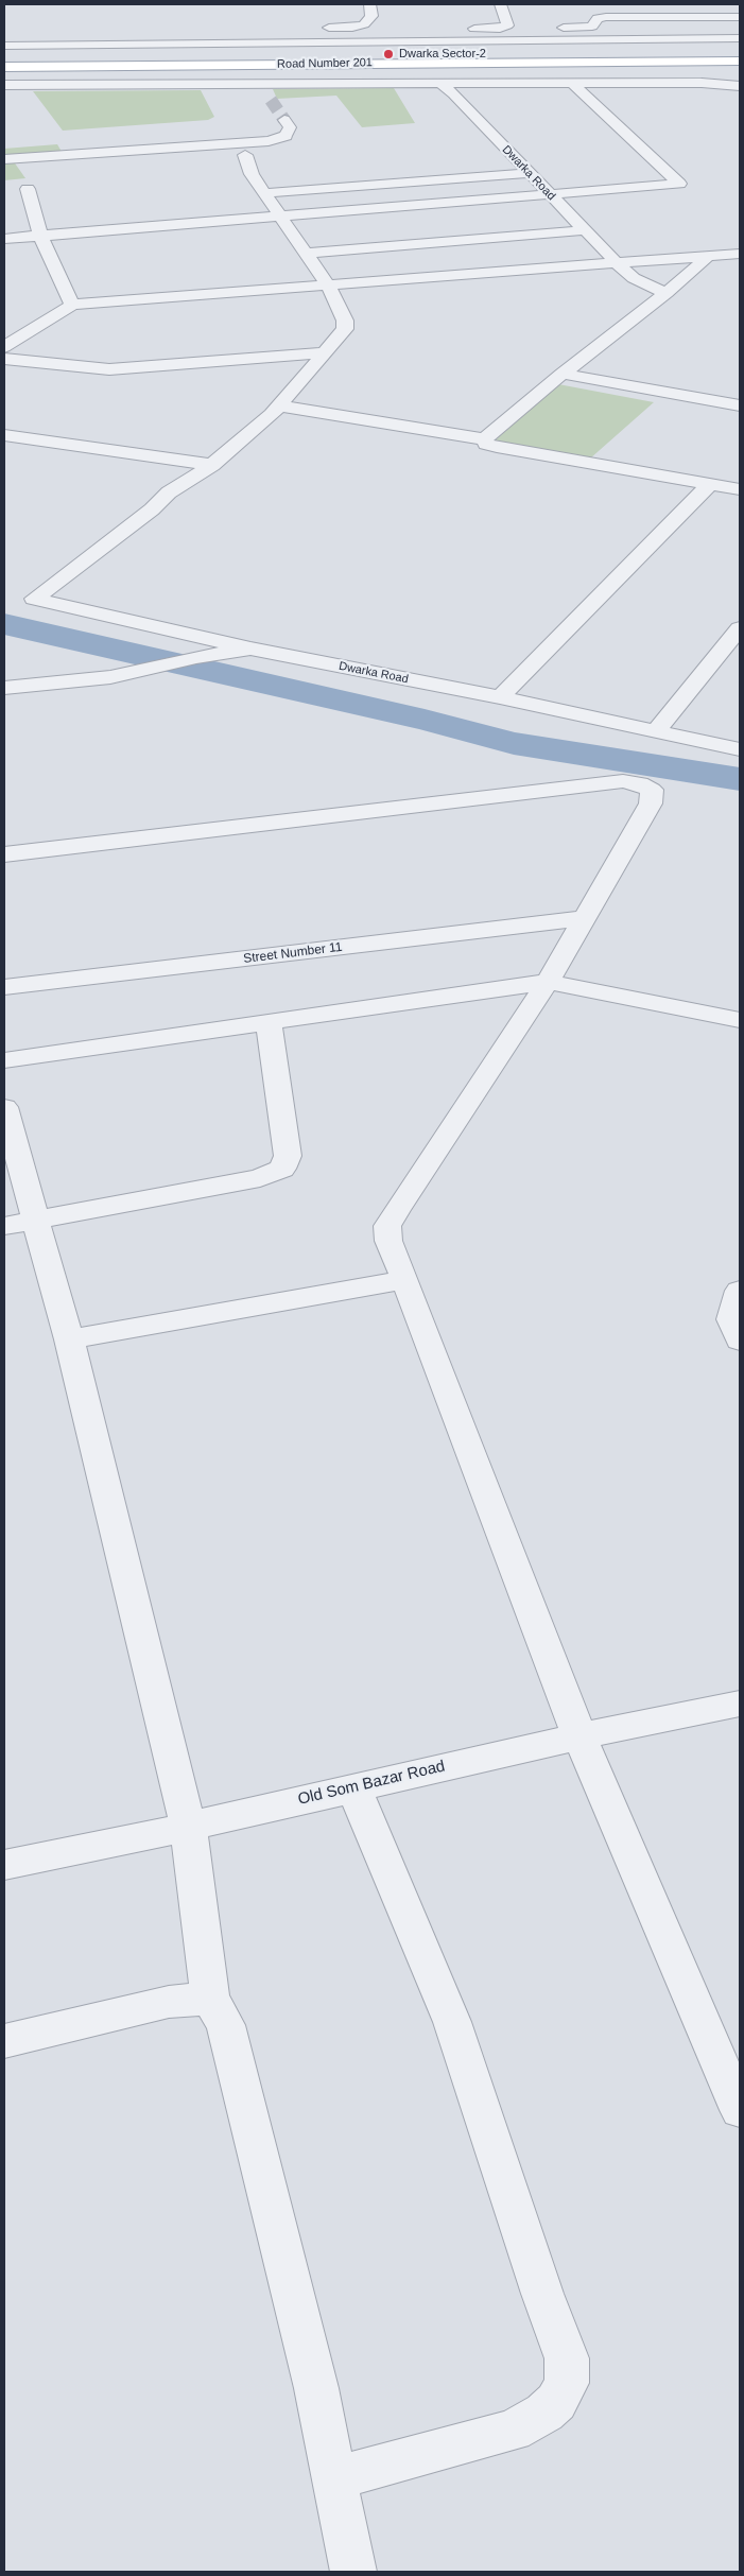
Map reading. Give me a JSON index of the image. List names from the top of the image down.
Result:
{
  "streets": {
    "main road": ["Road Number 201"],
    "street": ["Dwarka Road", "Street Number 11", "Old Som Bazar Road"]
  },
  "places": ["Dwarka Sector-2"]
}
